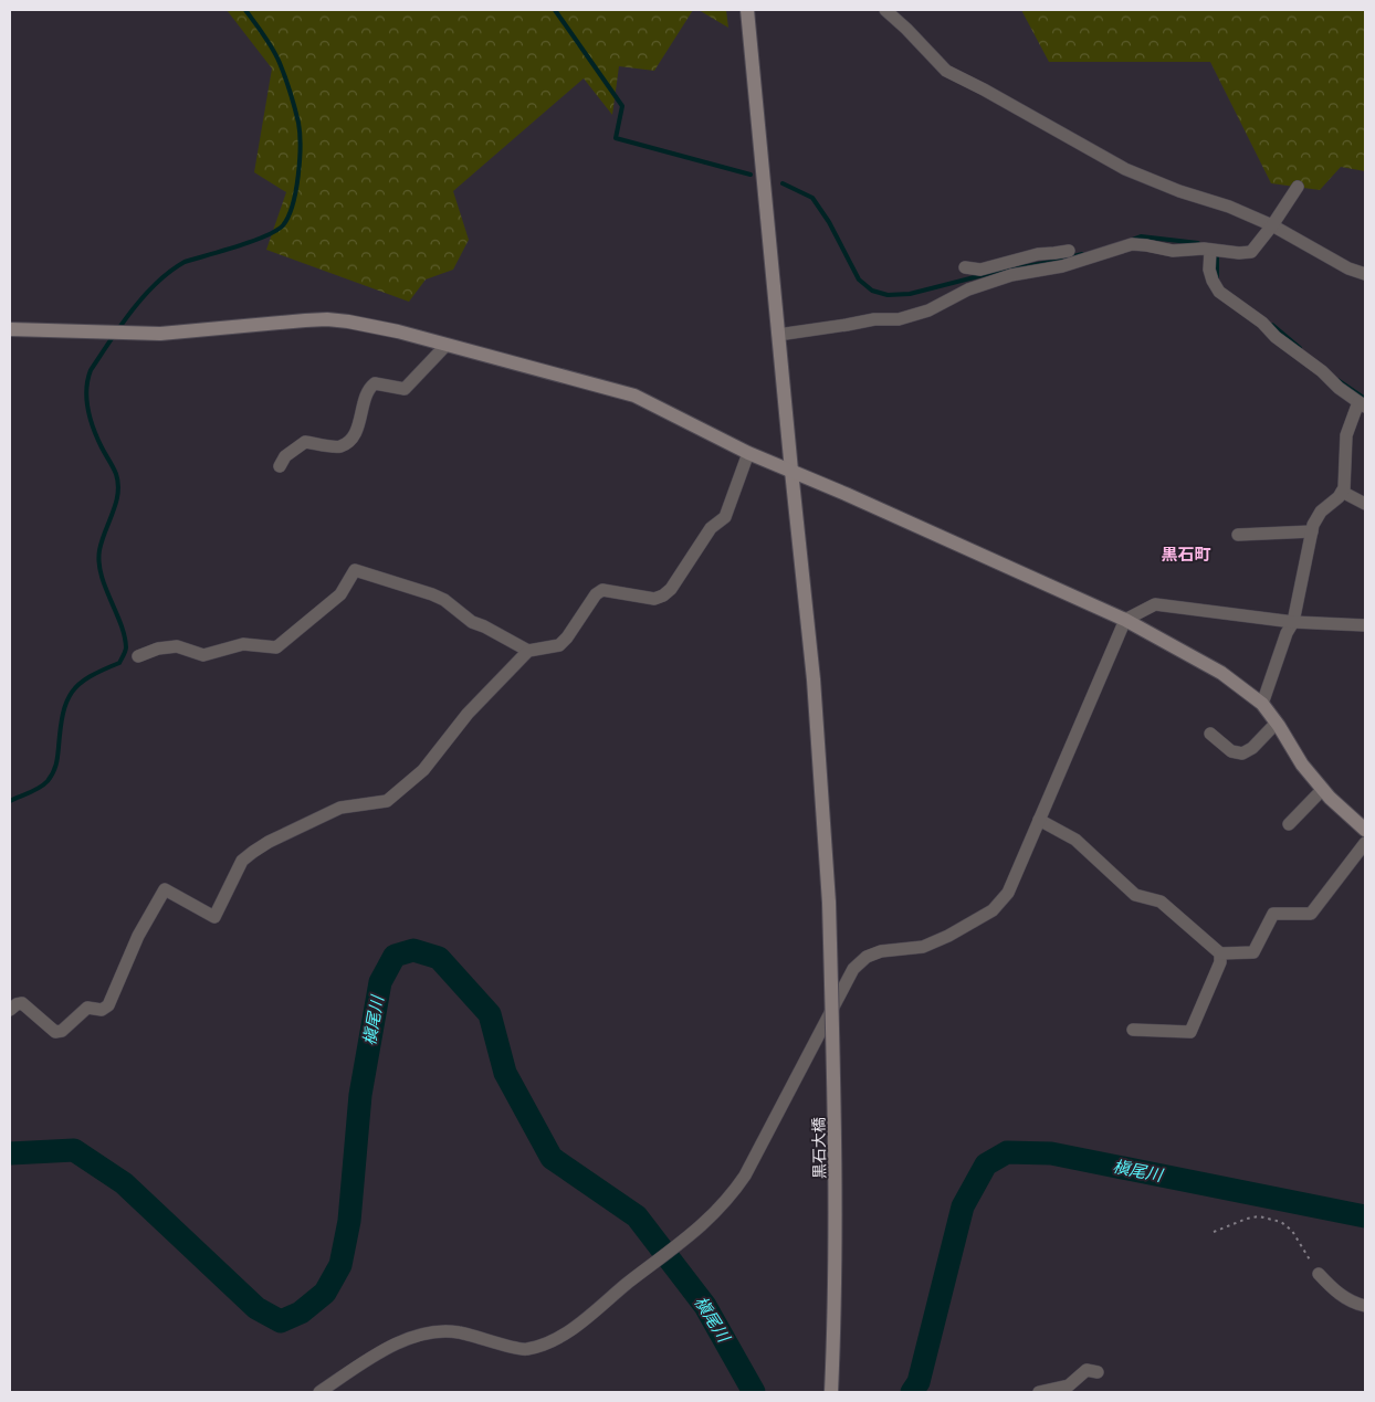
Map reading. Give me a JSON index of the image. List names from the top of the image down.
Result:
{
  "streets": {
    "street": ["黒石大橋"]
  },
  "districts": ["黒石町"],
  "water": ["槇尾川"]
}
